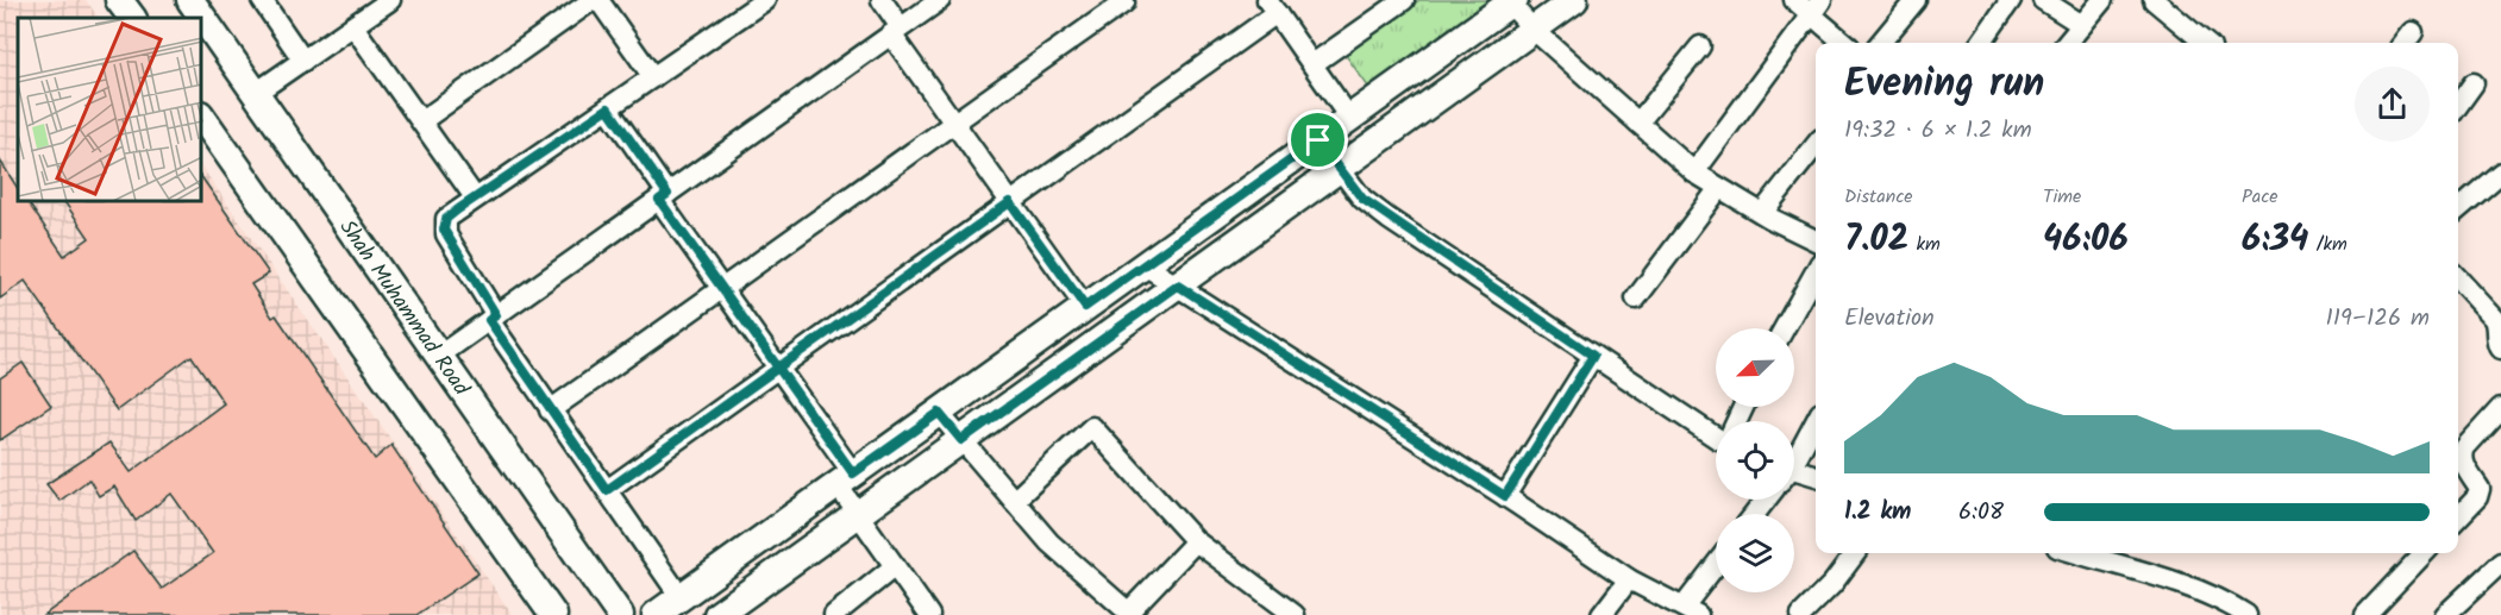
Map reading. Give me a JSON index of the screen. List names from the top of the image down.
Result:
{
  "streets": {
    "street": ["Shah Muhammad Road"]
  },
  "north": "bottom left",
  "page": {
    "heading": ["Evening run", "19:32 · 6 × 1.2 km"],
    "stats": [
      ["Distance", "7.02 km"],
      ["Time", "46:06"],
      ["Pace", "6:34 /km"]
    ],
    "chart": ["Elevation", "119–126 m"],
    "list": [
      {
        "name": "1.2 km",
        "note": "6:08"
      }
    ]
  }
}
